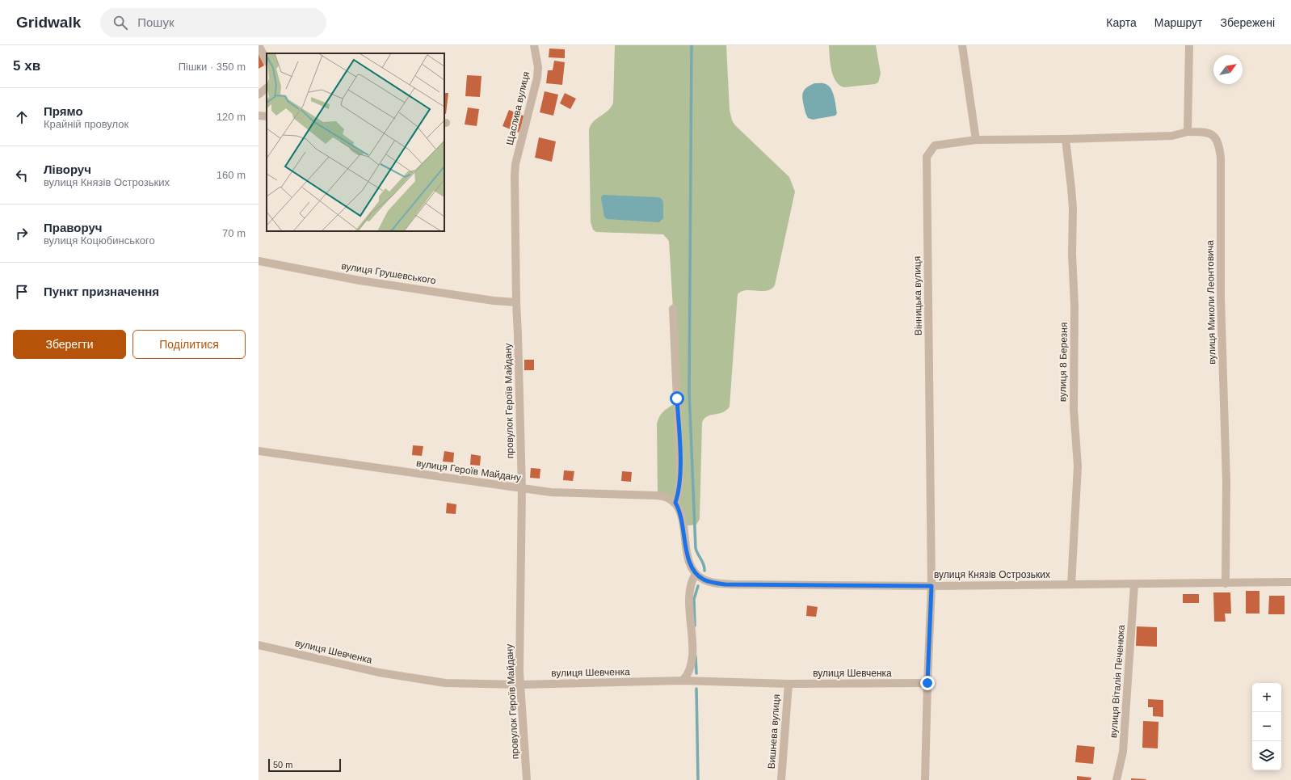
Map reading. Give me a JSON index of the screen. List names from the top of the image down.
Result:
{
  "streets": {
    "street": [
      "Щаслива вулиця",
      "вулиця Грушевського",
      "Вінницька вулиця",
      "вулиця Миколи Леонтовича",
      "вулиця 8 Березня",
      "провулок Героїв Майдану",
      "вулиця Героїв Майдану",
      "вулиця Князів Острозьких",
      "вулиця Шевченка",
      "вулиця Віталія Печенюка",
      "Вишнева вулиця"
    ]
  },
  "crossings": [
    ["Щаслива вулиця", "провулок Героїв Майдану"],
    ["вулиця Грушевського", "провулок Героїв Майдану"],
    ["Вінницька вулиця", "вулиця Миколи Леонтовича"],
    ["Вінницька вулиця", "вулиця 8 Березня"],
    ["Вінницька вулиця", "вулиця Князів Острозьких"],
    ["Вінницька вулиця", "вулиця Шевченка"],
    ["вулиця Миколи Леонтовича", "вулиця Князів Острозьких"],
    ["вулиця 8 Березня", "вулиця Князів Острозьких"],
    ["провулок Героїв Майдану", "вулиця Героїв Майдану"],
    ["провулок Героїв Майдану", "вулиця Шевченка"],
    ["вулиця Князів Острозьких", "вулиця Віталія Печенюка"],
    ["вулиця Шевченка", "Вишнева вулиця"]
  ],
  "scale_bar": "50 m",
  "north": "top right",
  "page": {
    "header": "Gridwalk",
    "search": "Пошук",
    "nav": ["Карта", "Маршрут", "Збережені"],
    "heading": ["5 хв", "Пішки · 350 m"],
    "list": [
      ["Прямо", "Крайній провулок", "120 m"],
      ["Ліворуч", "вулиця Князів Острозьких", "160 m"],
      ["Праворуч", "вулиця Коцюбинського", "70 m"],
      "Пункт призначення"
    ],
    "buttons": ["Зберегти", "Поділитися"],
    "map_buttons": ["+", "−"],
    "scale": "50 m"
  }
}
